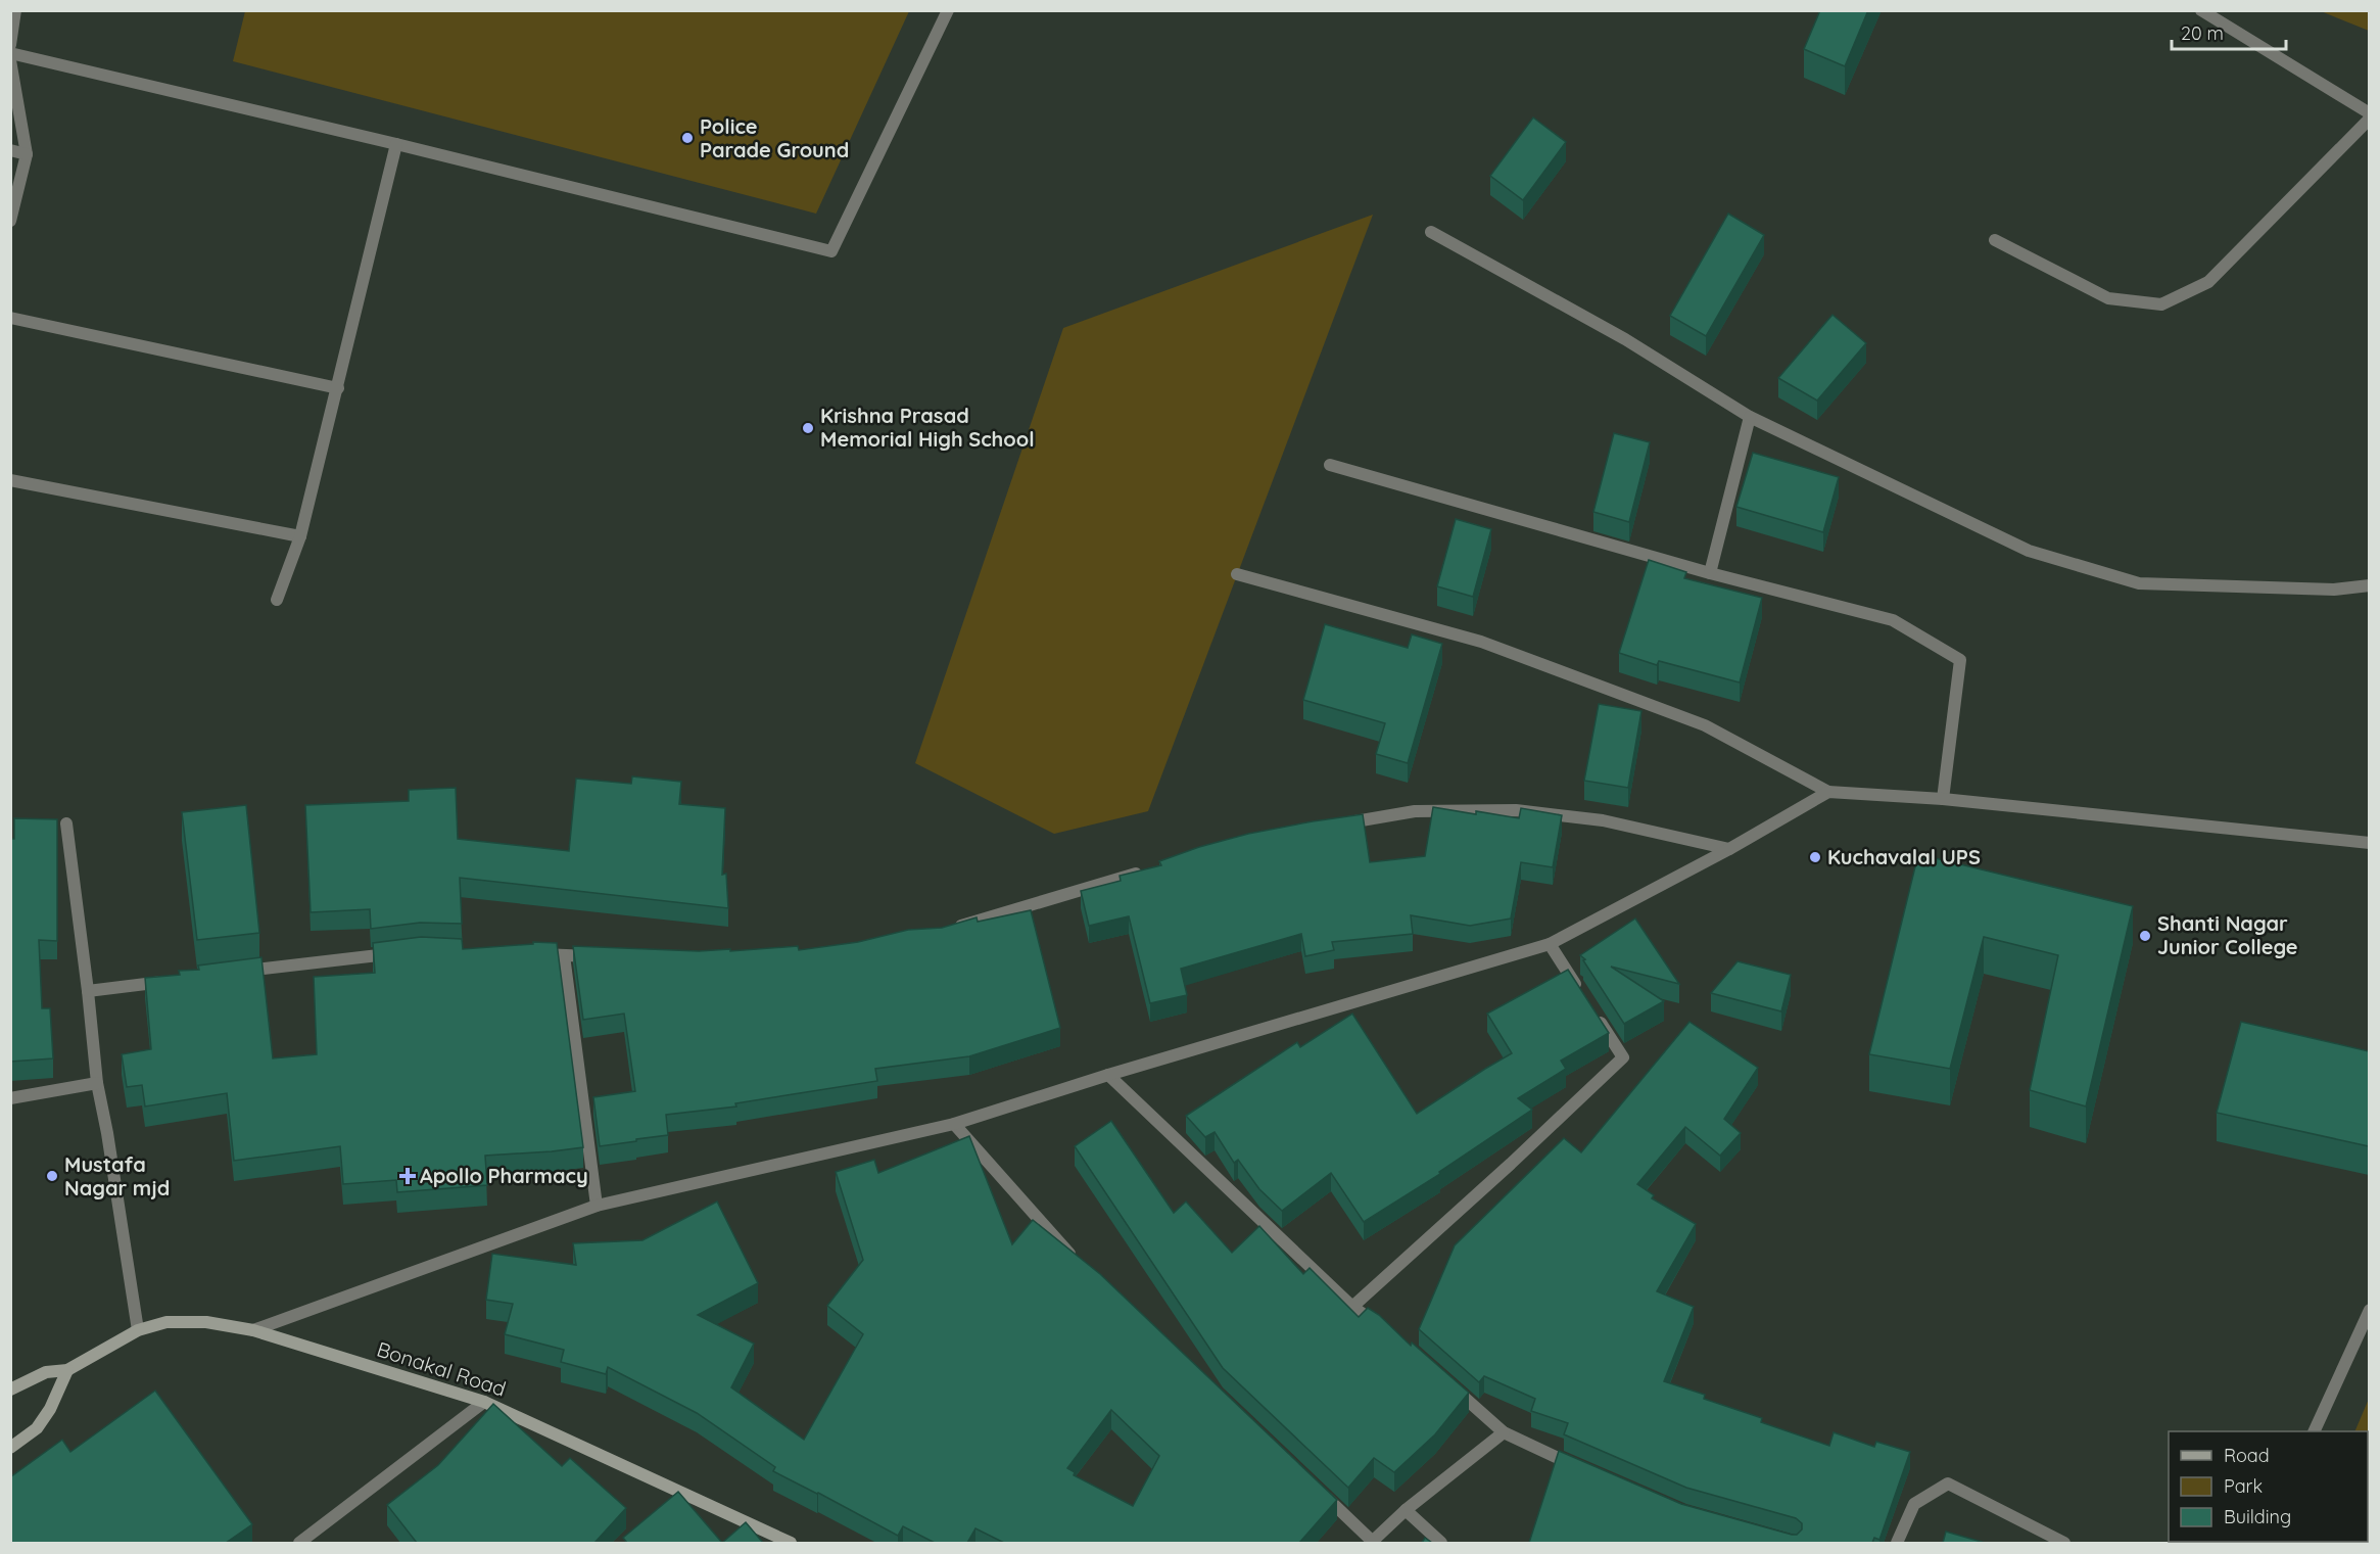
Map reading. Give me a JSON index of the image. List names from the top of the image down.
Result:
{
  "streets": {
    "main road": ["Bonakal Road"]
  },
  "places": {
    "other": [
      "Police Parade Ground",
      "Krishna Prasad Memorial High School",
      "Kuchavalal UPS",
      "Shanti Nagar Junior College",
      "Mustafa Nagar mjd"
    ],
    "health": ["Apollo Pharmacy"]
  },
  "legend": ["Road", "Park", "Building"],
  "scale_bar": "20 m"
}
